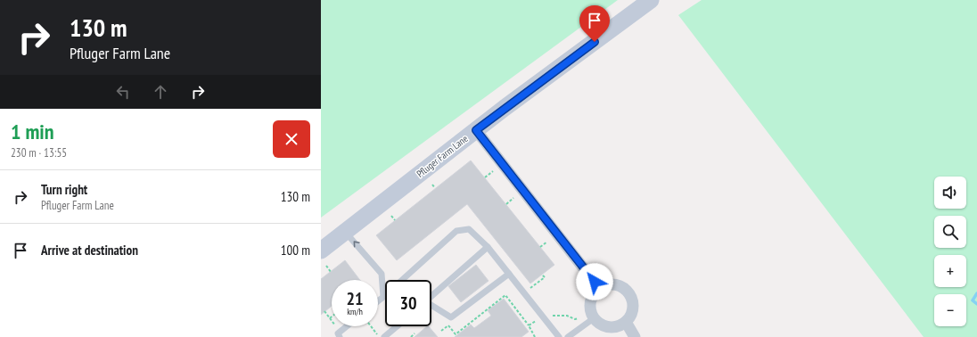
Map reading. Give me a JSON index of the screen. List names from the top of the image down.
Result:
{
  "streets": {
    "street": ["Pfluger Farm Lane"]
  },
  "page": {
    "turn": ["130 m", "Pfluger Farm Lane"],
    "heading": ["1 min", "230 m · 13:55"],
    "list": [
      {
        "name": "Turn right",
        "note": "Pfluger Farm Lane",
        "value": "130 m"
      },
      {
        "name": "Arrive at destination",
        "value": "100 m"
      }
    ],
    "map_buttons": ["+", "−"],
    "speed": "21 km/h",
    "limit": "30"
  }
}
